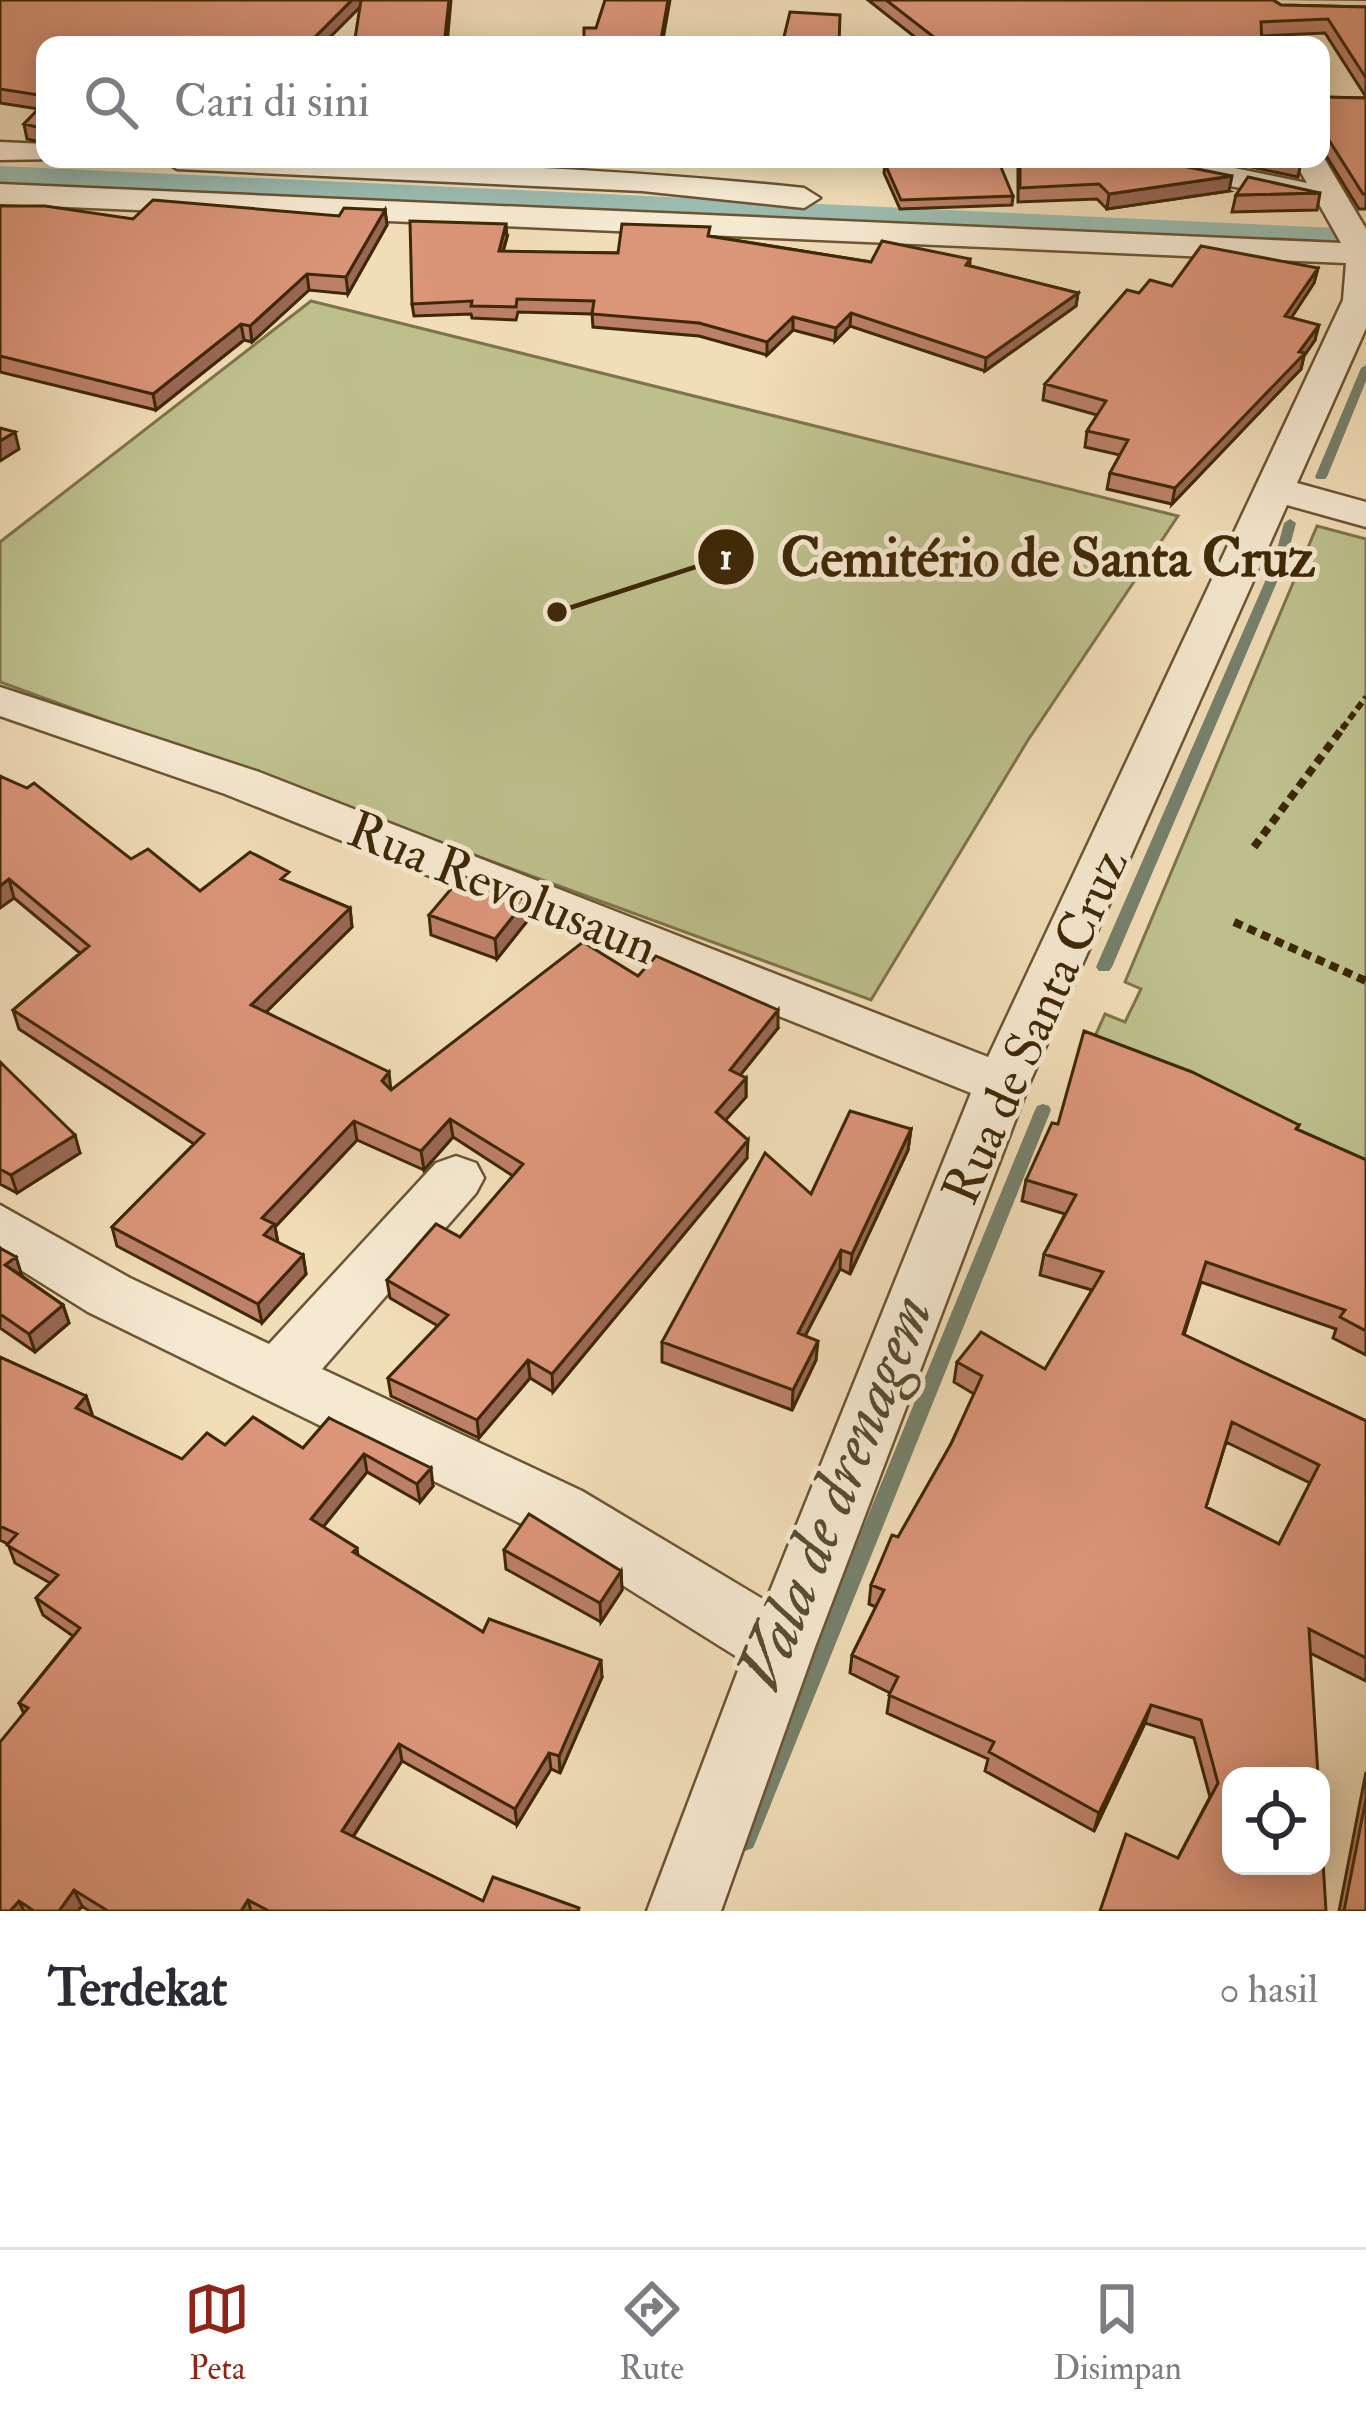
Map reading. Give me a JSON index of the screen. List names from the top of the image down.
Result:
{
  "streets": {
    "street": ["Rua Revolusaun", "Rua de Santa Cruz"]
  },
  "crossings": [
    ["Rua Revolusaun", "Rua de Santa Cruz"]
  ],
  "water": ["Vala de drenagem"],
  "places": ["Cemitério de Santa Cruz"],
  "page": {
    "search": "Cari di sini",
    "heading": ["Terdekat", "0 hasil"],
    "nav": ["Peta", "Rute", "Disimpan"]
  }
}
